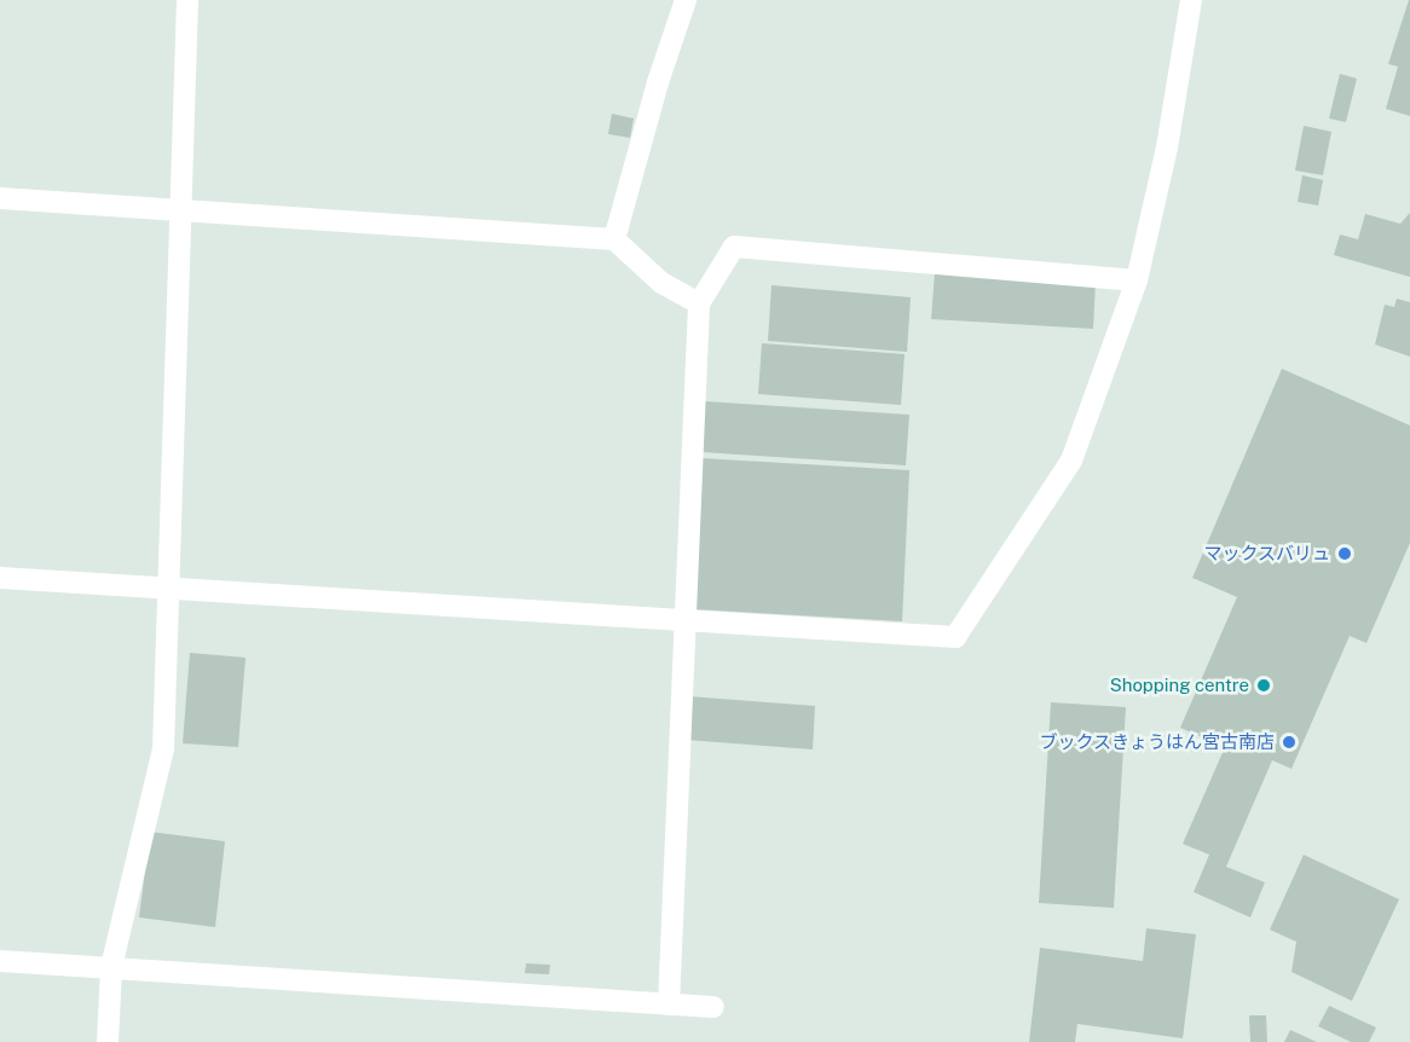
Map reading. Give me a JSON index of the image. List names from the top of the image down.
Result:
{
  "places": ["マックスバリュ", "Shopping centre", "ブックスきょうはん宮古南店"]
}
